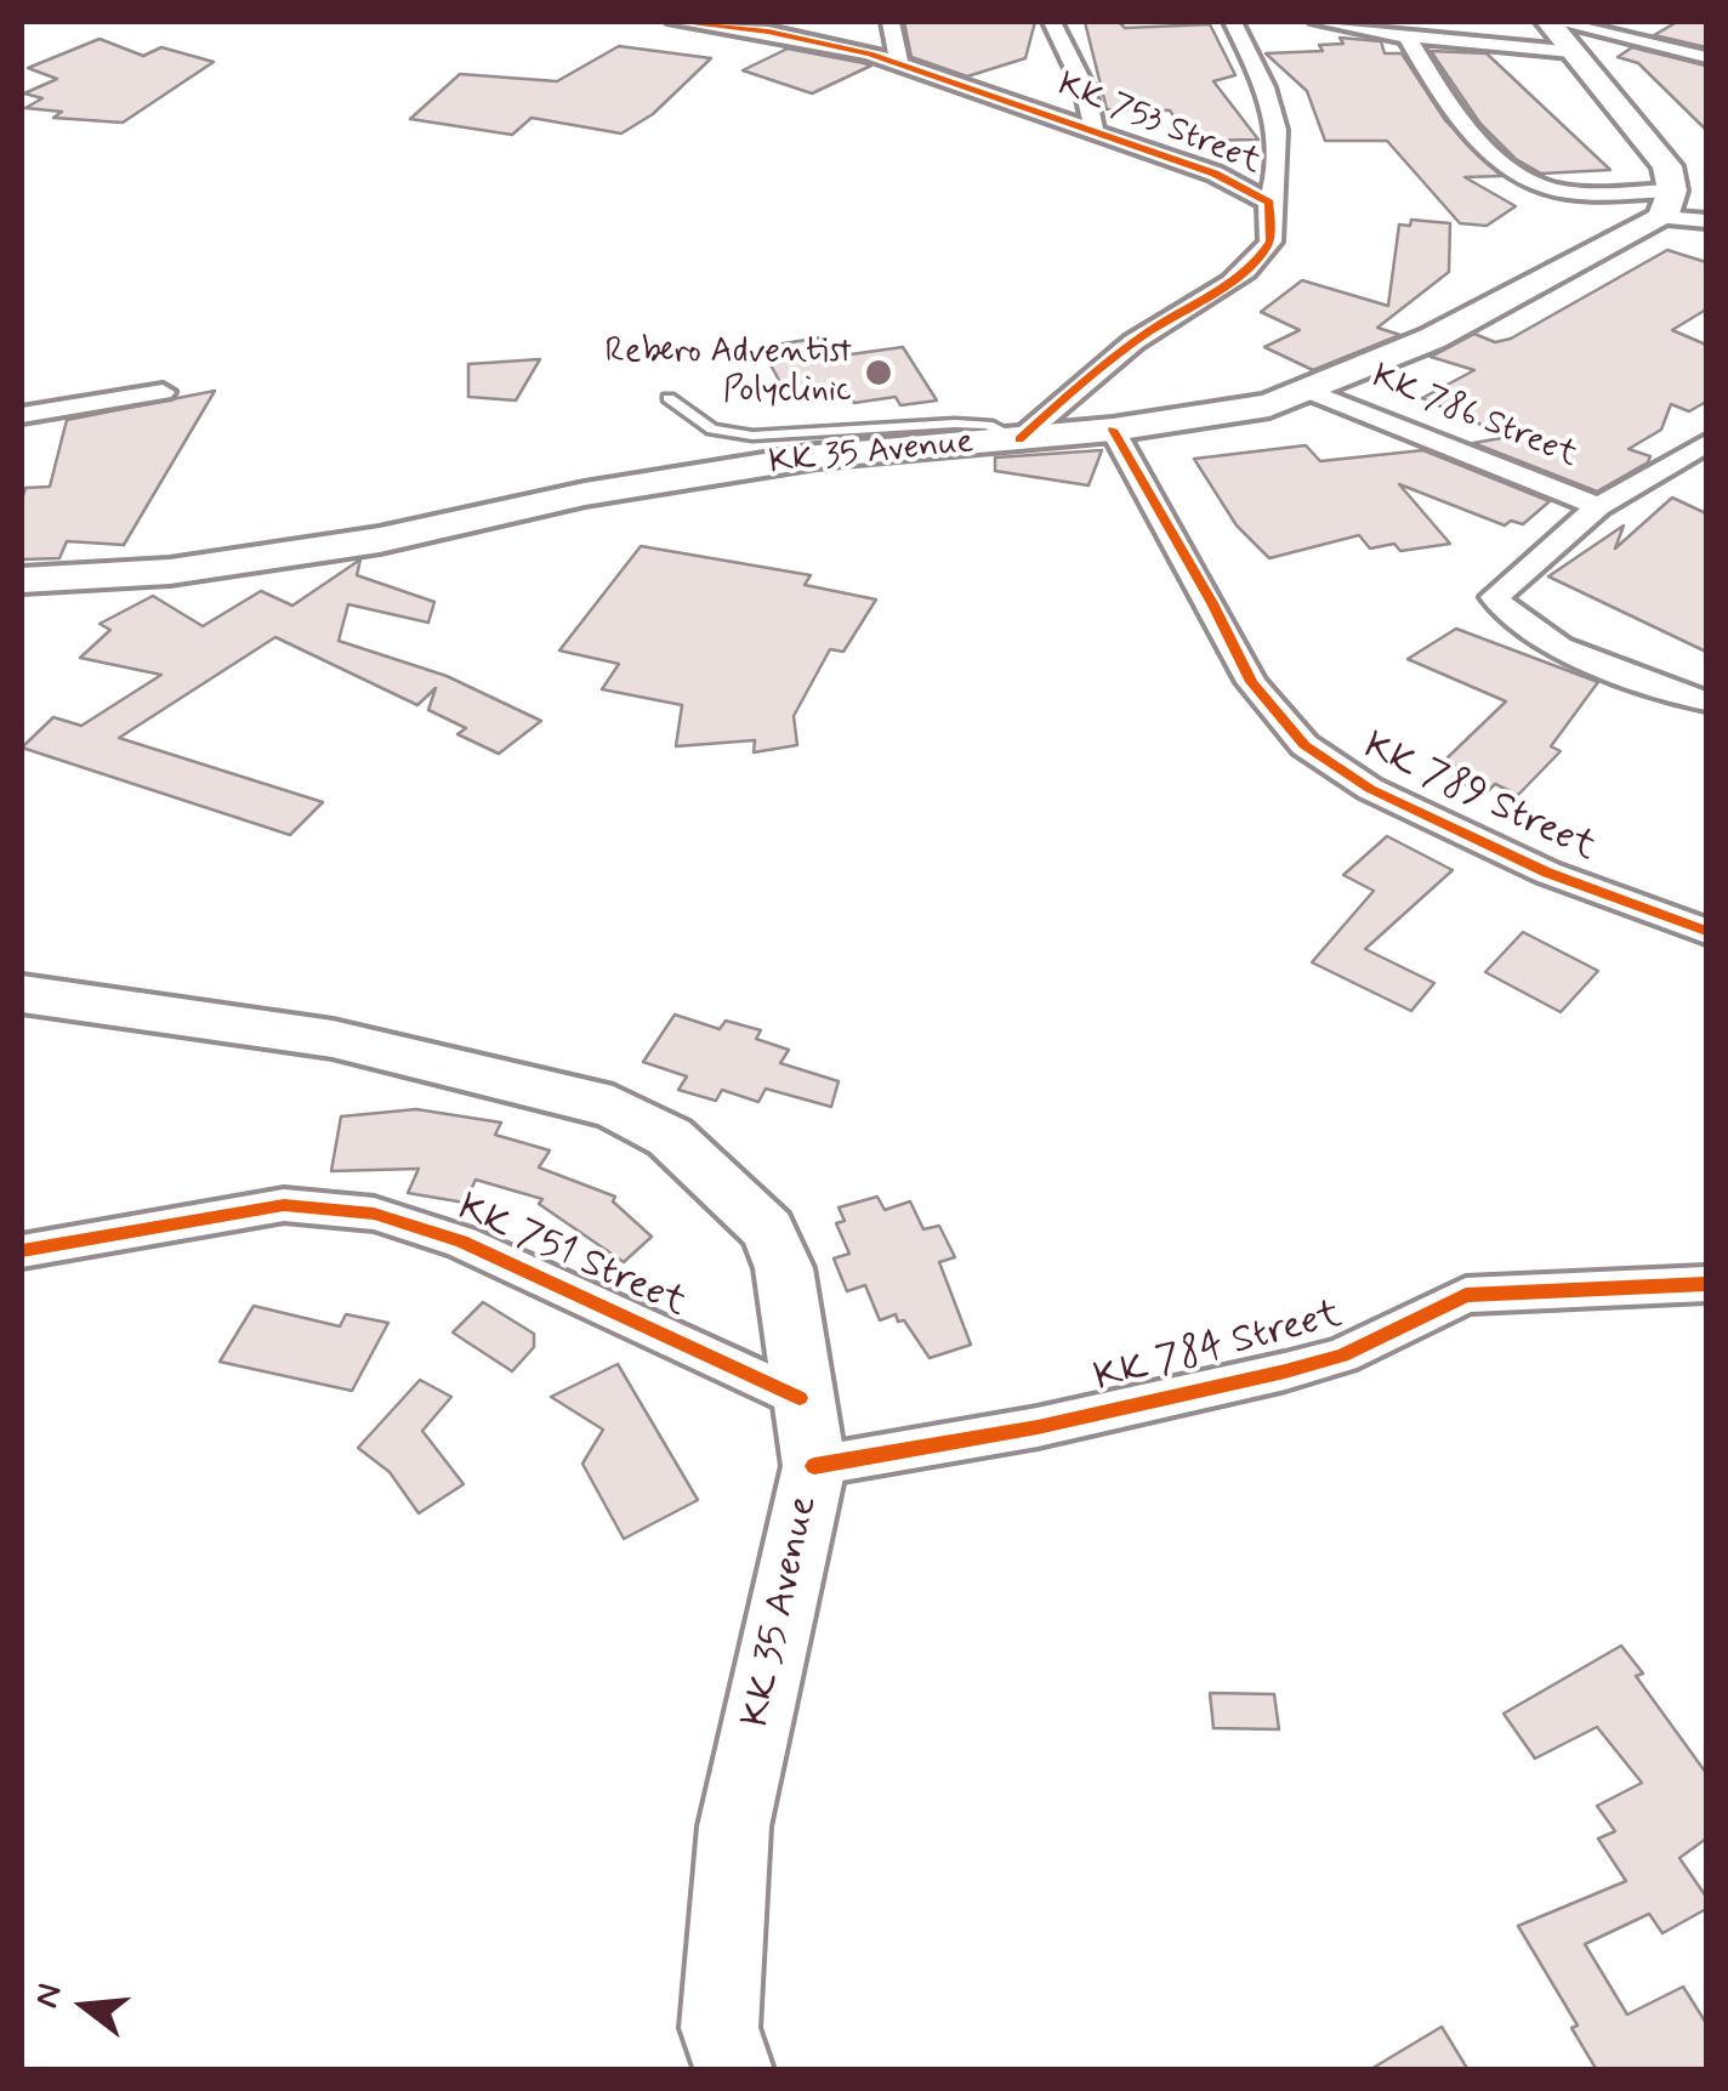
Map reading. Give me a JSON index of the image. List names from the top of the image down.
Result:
{
  "streets": {
    "main road": ["KK 35 Avenue"],
    "street": [
      "KK 753 Street",
      "KK 786 Street",
      "KK 789 Street",
      "KK 751 Street",
      "KK 784 Street"
    ]
  },
  "crossings": [
    ["KK 753 Street", "KK 35 Avenue"],
    ["KK 786 Street", "KK 35 Avenue"],
    ["KK 35 Avenue", "KK 789 Street"],
    ["KK 35 Avenue", "KK 751 Street"],
    ["KK 35 Avenue", "KK 784 Street"]
  ],
  "places": ["Rebero Adventist Polyclinic"],
  "north": "left"
}
